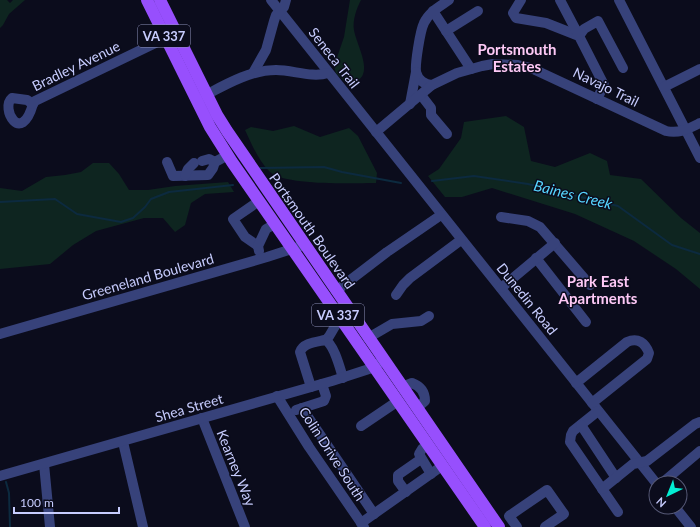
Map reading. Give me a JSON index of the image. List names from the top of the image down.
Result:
{
  "streets": {
    "main road": ["VA 337", "Portsmouth Boulevard"],
    "street": [
      "Seneca Trail",
      "Bradley Avenue",
      "Navajo Trail",
      "Greeneland Boulevard",
      "Dunedin Road",
      "Shea Street",
      "Colin Drive South",
      "Kearney Way"
    ]
  },
  "crossings": [
    ["Seneca Trail", "Navajo Trail"],
    ["Seneca Trail", "Dunedin Road"],
    ["Bradley Avenue", "Portsmouth Boulevard"],
    ["Navajo Trail", "Dunedin Road"],
    ["Portsmouth Boulevard", "Greeneland Boulevard"],
    ["Portsmouth Boulevard", "Shea Street"],
    ["Shea Street", "Colin Drive South"],
    ["Shea Street", "Kearney Way"]
  ],
  "districts": ["Portsmouth Estates", "Park East Apartments"],
  "water": ["Baines Creek"],
  "scale_bar": "100 m",
  "north": "bottom left"
}
